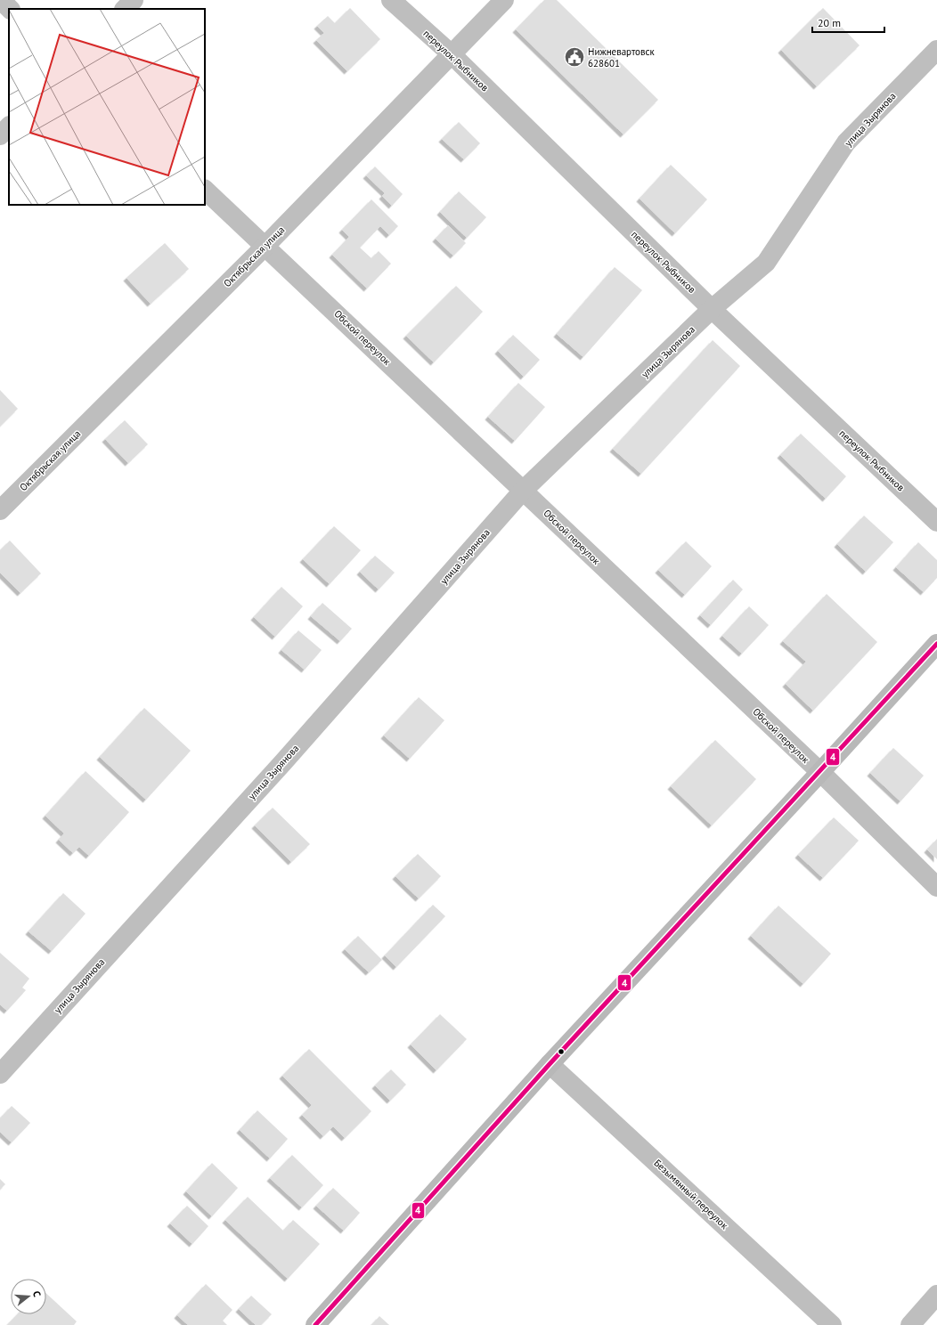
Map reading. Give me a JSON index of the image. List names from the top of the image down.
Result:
{
  "streets": {
    "street": [
      "переулок Рыбников",
      "улица Зырянова",
      "Октябрьская улица",
      "Обской переулок",
      "Безымянный переулок"
    ]
  },
  "crossings": [
    ["переулок Рыбников", "улица Зырянова"],
    ["переулок Рыбников", "Октябрьская улица"],
    ["улица Зырянова", "Обской переулок"],
    ["Октябрьская улица", "Обской переулок"]
  ],
  "places": {
    "public building": ["Нижневартовск 628601"]
  },
  "lines": ["transit line 4"],
  "scale_bar": "20 m",
  "north": "right"
}
